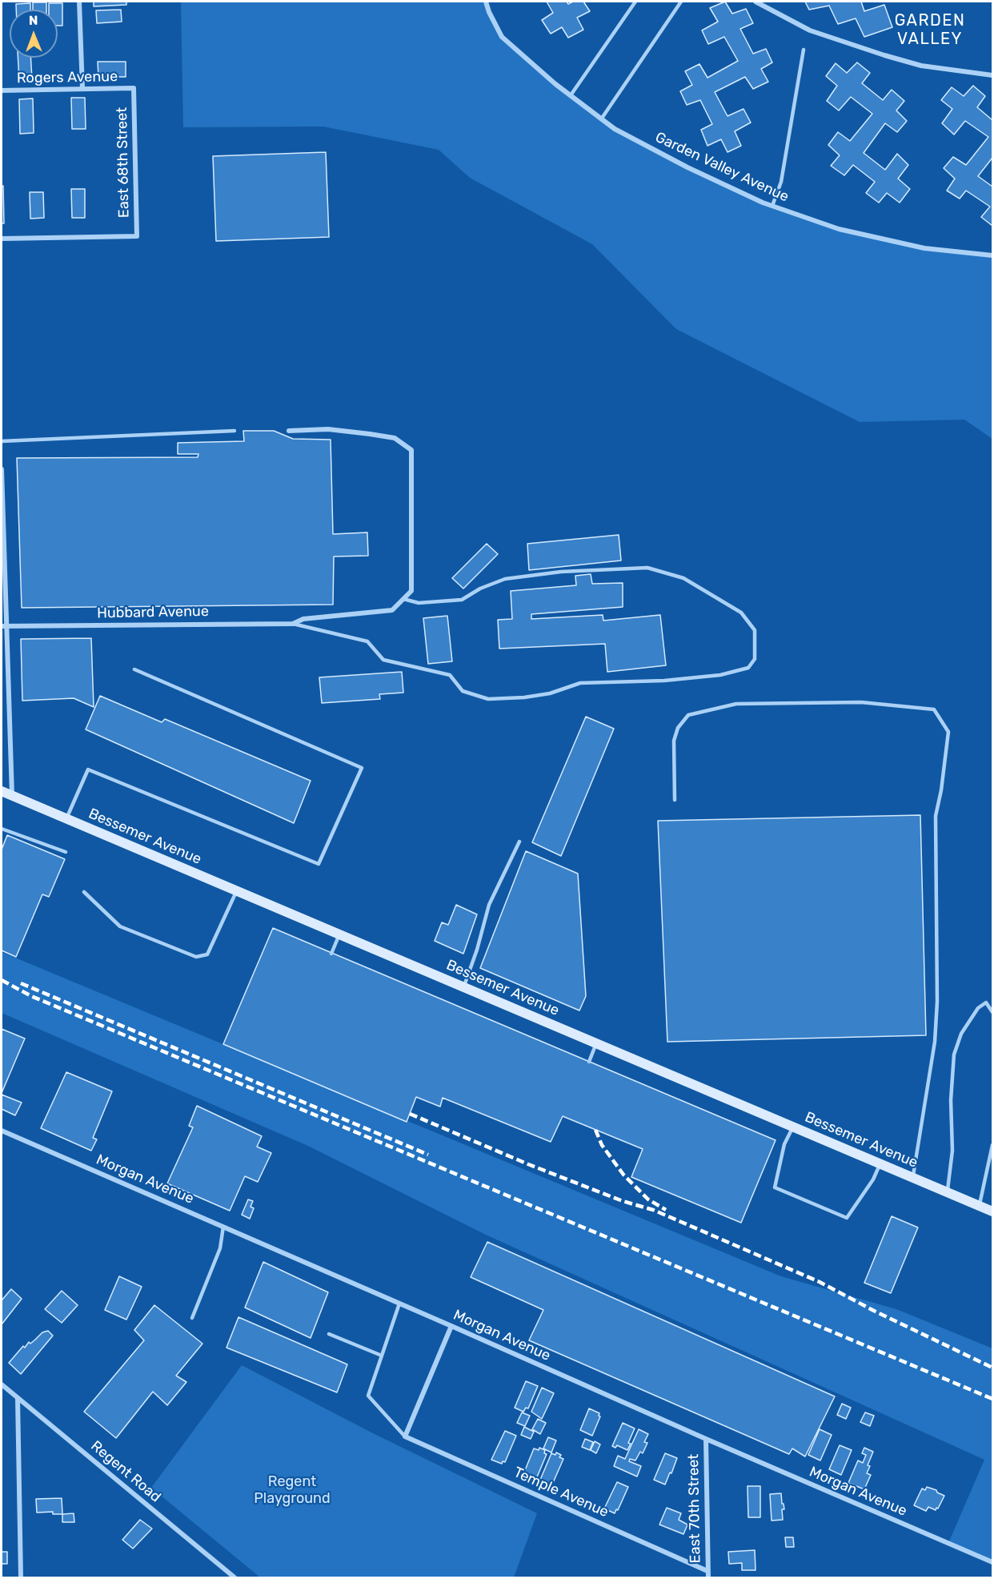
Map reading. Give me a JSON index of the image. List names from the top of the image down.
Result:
{
  "streets": {
    "street": [
      "Rogers Avenue",
      "East 68th Street",
      "Garden Valley Avenue",
      "Hubbard Avenue",
      "Bessemer Avenue",
      "Morgan Avenue",
      "Regent Road",
      "Temple Avenue",
      "East 70th Street"
    ]
  },
  "crossings": [
    ["Rogers Avenue", "East 68th Street"],
    ["Morgan Avenue", "East 70th Street"],
    ["Temple Avenue", "East 70th Street"]
  ],
  "districts": ["GARDEN VALLEY"],
  "parks": ["Regent Playground"],
  "north": "top"
}
